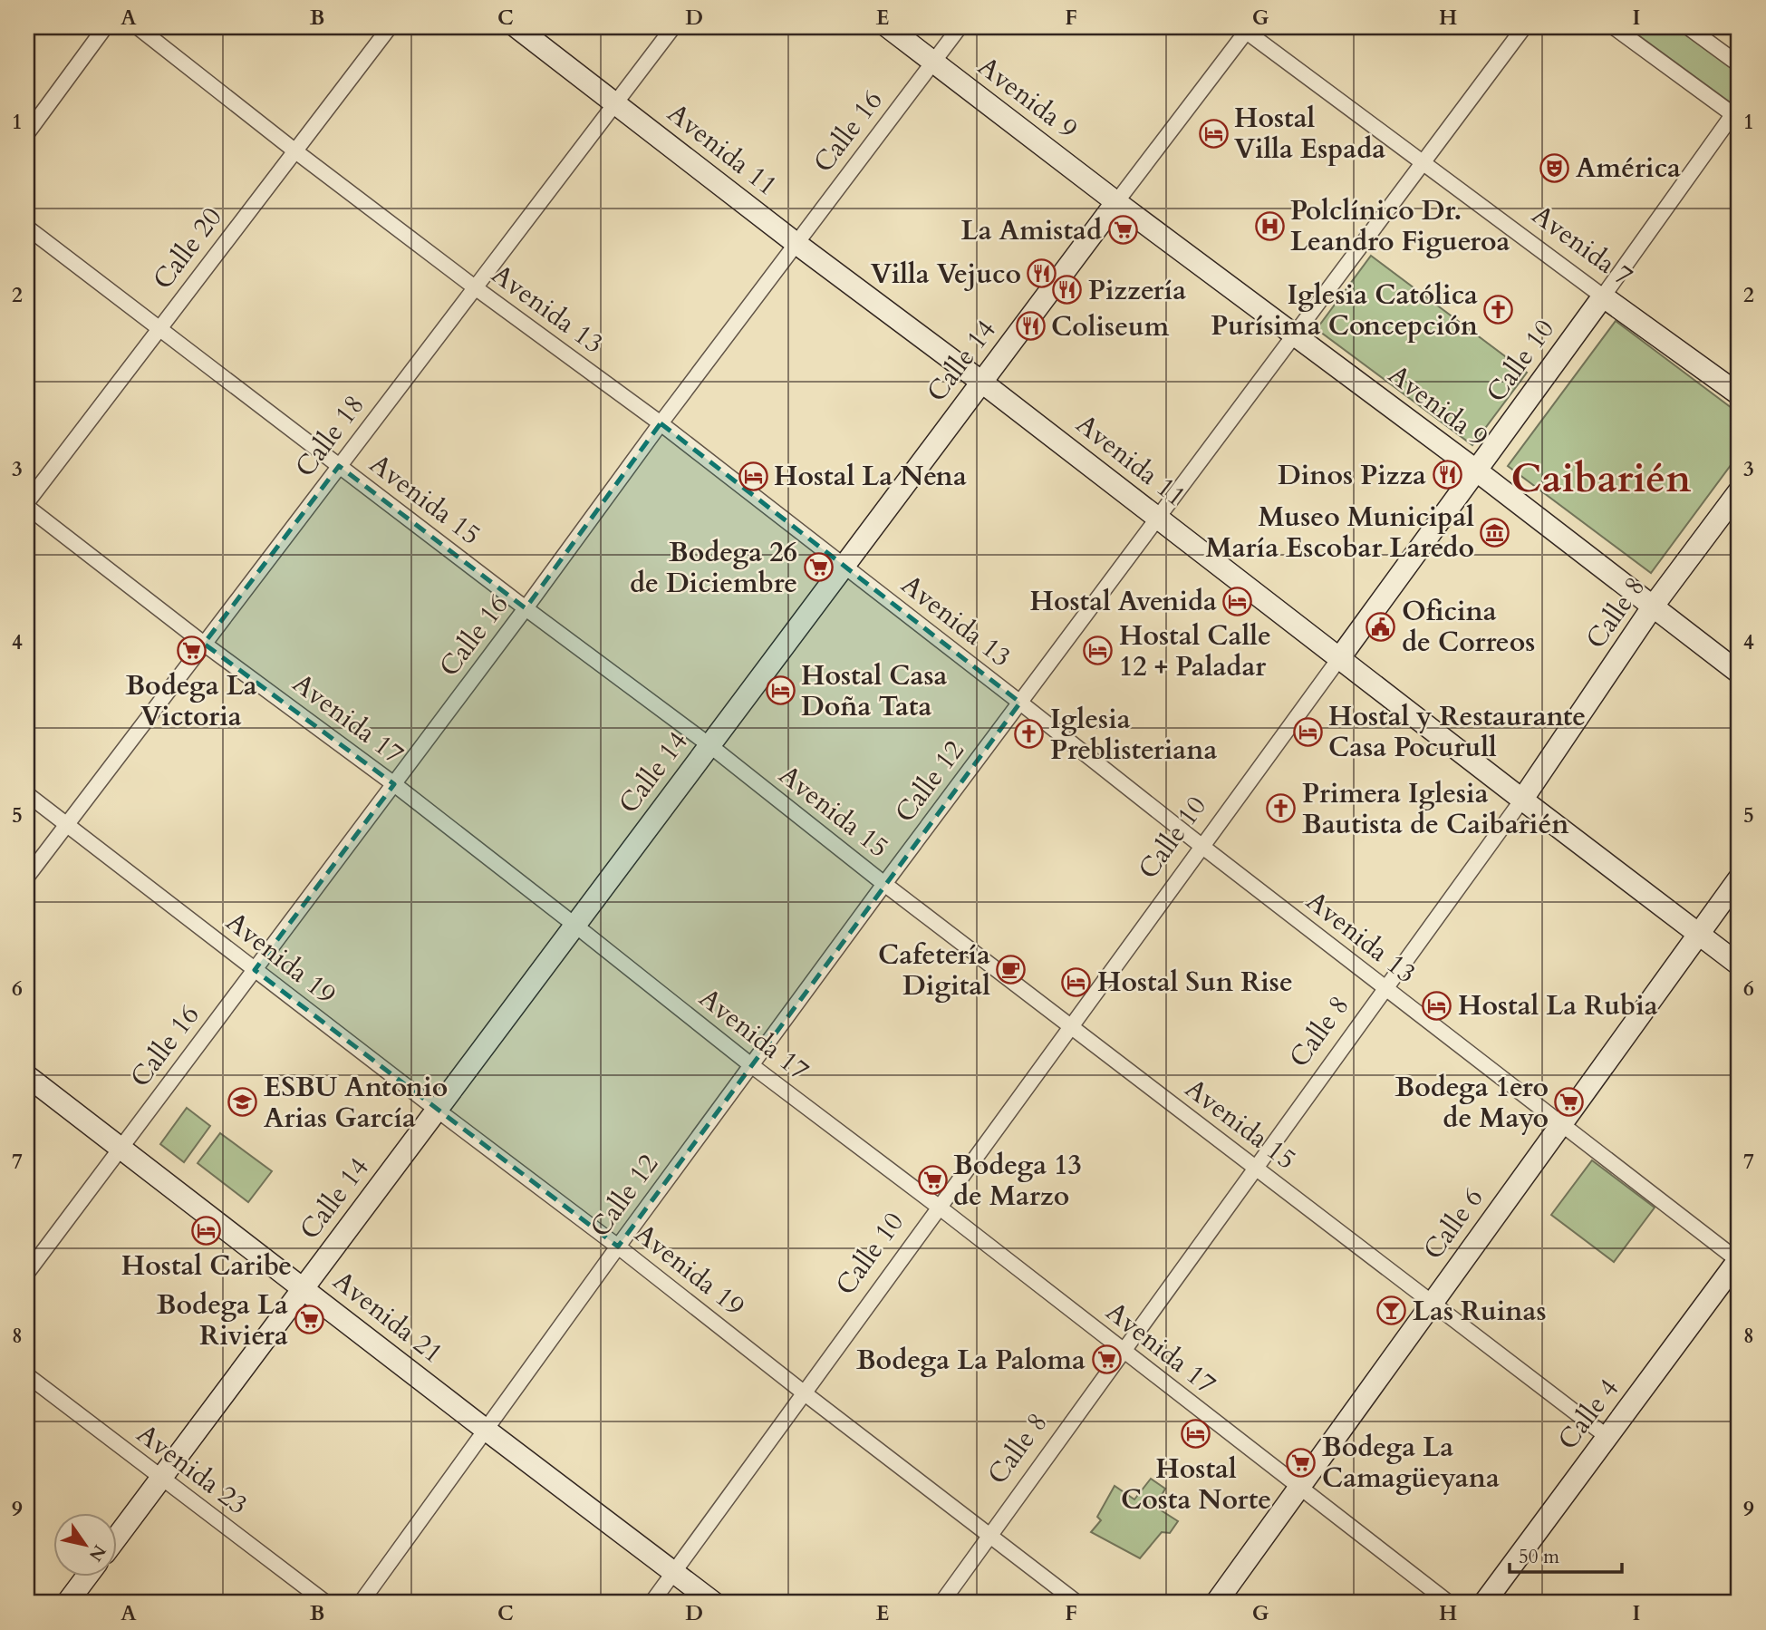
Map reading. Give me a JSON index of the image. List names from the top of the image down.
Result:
{
  "streets": {
    "main road": [
      "Avenida 9",
      "Avenida 11",
      "Avenida 7",
      "Calle 14",
      "Calle 10",
      "Calle 8",
      "Calle 6",
      "Avenida 21",
      "Calle 4"
    ],
    "street": [
      "Calle 16",
      "Calle 20",
      "Avenida 13",
      "Calle 18",
      "Avenida 15",
      "Avenida 17",
      "Calle 12",
      "Avenida 19",
      "Avenida 23"
    ]
  },
  "crossings": [
    ["Avenida 9", "Calle 16"],
    ["Avenida 9", "Calle 14"],
    ["Avenida 9", "Calle 10"],
    ["Avenida 9", "Calle 8"],
    ["Avenida 9", "Calle 12"],
    ["Calle 16", "Avenida 11"],
    ["Calle 16", "Avenida 13"],
    ["Calle 16", "Avenida 15"],
    ["Calle 16", "Avenida 17"],
    ["Calle 16", "Avenida 19"],
    ["Calle 16", "Avenida 21"],
    ["Avenida 11", "Calle 14"],
    ["Avenida 11", "Calle 10"],
    ["Avenida 11", "Calle 18"],
    ["Avenida 11", "Calle 8"],
    ["Avenida 11", "Calle 12"],
    ["Avenida 11", "Calle 6"],
    ["Avenida 7", "Calle 14"],
    ["Avenida 7", "Calle 10"],
    ["Avenida 7", "Calle 12"],
    ["Calle 20", "Avenida 13"],
    ["Calle 20", "Avenida 15"],
    ["Avenida 13", "Calle 14"],
    ["Avenida 13", "Calle 10"],
    ["Avenida 13", "Calle 18"],
    ["Avenida 13", "Calle 8"],
    ["Avenida 13", "Calle 12"],
    ["Avenida 13", "Calle 6"],
    ["Avenida 13", "Calle 4"],
    ["Calle 14", "Avenida 15"],
    ["Calle 14", "Avenida 17"],
    ["Calle 14", "Avenida 19"],
    ["Calle 14", "Avenida 21"],
    ["Calle 14", "Avenida 23"],
    ["Calle 10", "Avenida 15"],
    ["Calle 10", "Avenida 17"],
    ["Calle 10", "Avenida 19"],
    ["Calle 10", "Avenida 21"],
    ["Calle 18", "Avenida 15"],
    ["Calle 18", "Avenida 17"],
    ["Calle 18", "Avenida 19"],
    ["Avenida 15", "Calle 8"],
    ["Avenida 15", "Calle 12"],
    ["Avenida 15", "Calle 6"],
    ["Avenida 15", "Calle 4"],
    ["Calle 8", "Avenida 17"],
    ["Calle 8", "Avenida 19"],
    ["Avenida 17", "Calle 12"],
    ["Avenida 17", "Calle 6"],
    ["Calle 12", "Avenida 19"],
    ["Calle 12", "Avenida 21"]
  ],
  "districts": ["Caibarién"],
  "places": {
    "hotel": [
      "Hostal Villa Espada",
      "Hostal La Nena",
      "Hostal Avenida",
      "Hostal Calle 12 + Paladar",
      "Hostal Casa Doña Tata",
      "Hostal y Restaurante Casa Pocurull",
      "Hostal Sun Rise",
      "Hostal La Rubia",
      "Hostal Caribe",
      "Hostal Costa Norte"
    ],
    "theatre": ["América"],
    "hospital": ["Polclínico Dr. Leandro Figueroa"],
    "supermarket": [
      "La Amistad",
      "Bodega 26 de Diciembre",
      "Bodega La Victoria",
      "Bodega 1ero de Mayo",
      "Bodega 13 de Marzo",
      "Bodega La Riviera",
      "Bodega La Paloma",
      "Bodega La Camagüeyana"
    ],
    "restaurant": [
      "Villa Vejuco",
      "Pizzería",
      "Coliseum",
      "Dinos Pizza"
    ],
    "church": ["Iglesia Católica Purísima Concepción", "Iglesia Preblisteriana", "Primera Iglesia Bautista de Caibarién"],
    "museum": ["Museo Municipal María Escobar Laredo"],
    "public building": ["Oficina de Correos"],
    "cafe": ["Cafetería Digital"],
    "school or university": ["ESBU Antonio Arias García"],
    "bar": ["Las Ruinas"]
  },
  "scale_bar": "50 m",
  "north": "bottom right",
  "grid": {
    "columns": [
      "A",
      "B",
      "C",
      "D",
      "E",
      "F",
      "G",
      "H",
      "I"
    ],
    "rows": [
      "1",
      "2",
      "3",
      "4",
      "5",
      "6",
      "7",
      "8",
      "9"
    ]
  }
}
